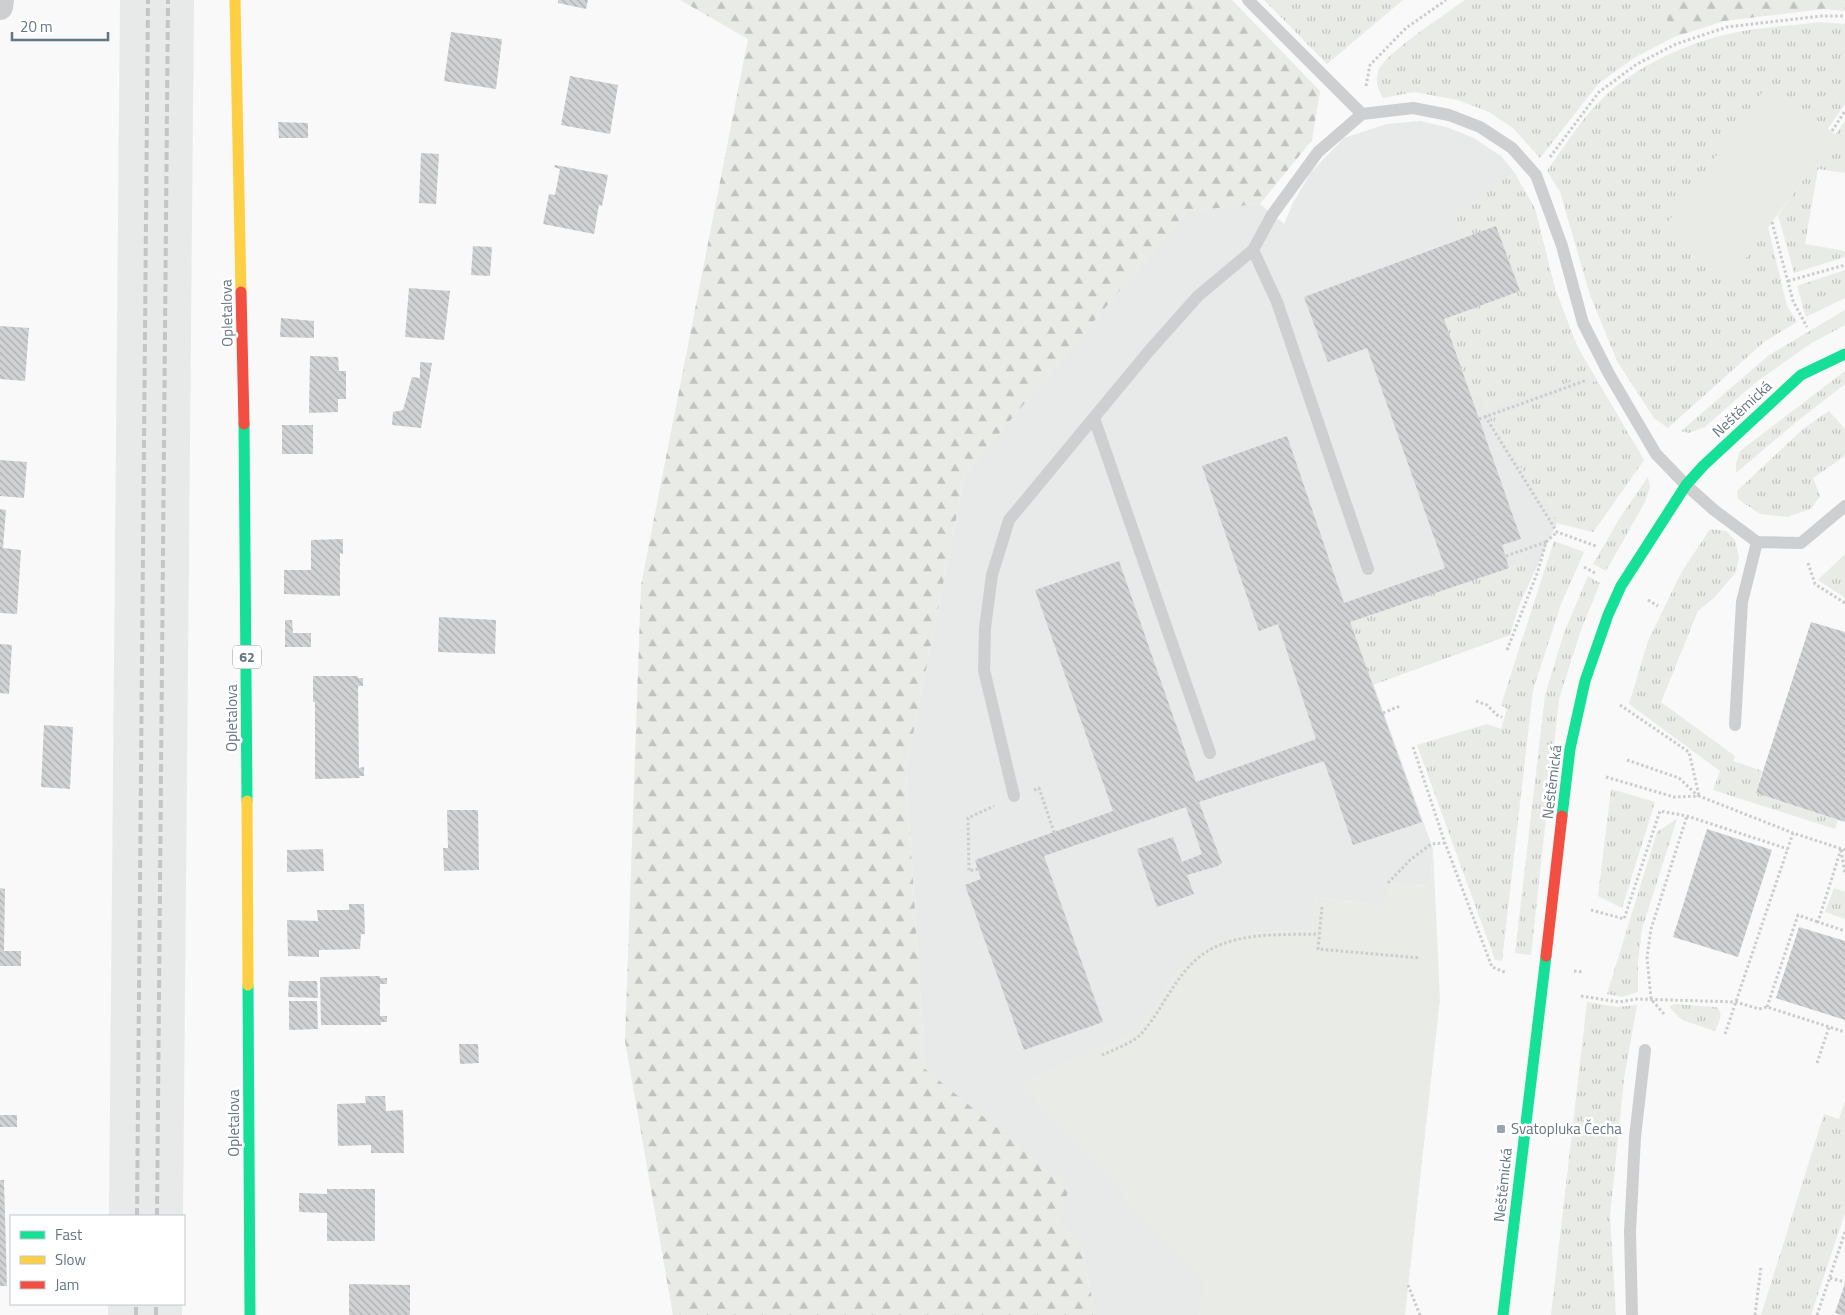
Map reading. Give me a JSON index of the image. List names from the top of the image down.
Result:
{
  "streets": {
    "main road": ["Opletalova", "Neštěmická", "62"]
  },
  "places": {
    "transit": ["Svatopluka Čecha"]
  },
  "legend": ["Fast", "Slow", "Jam"],
  "scale_bar": "20 m"
}
